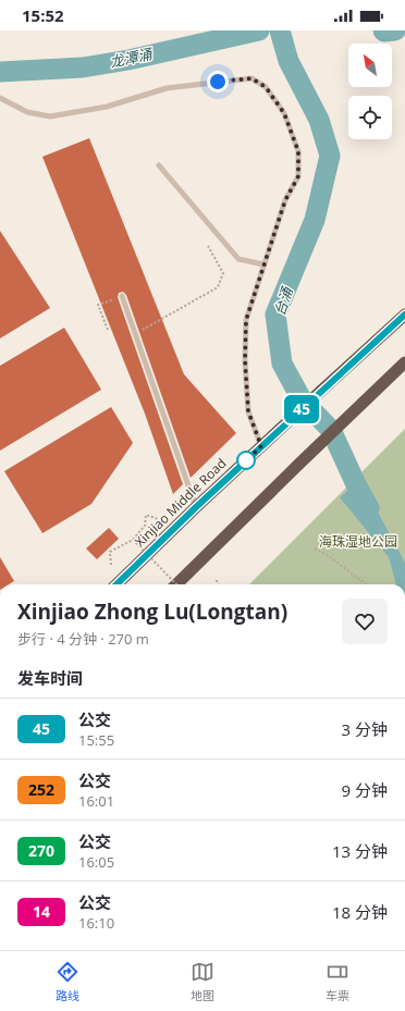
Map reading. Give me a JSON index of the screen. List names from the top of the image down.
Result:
{
  "streets": {
    "highway": ["Xinjiao Middle Road"]
  },
  "water": ["龙潭涌", "台涌"],
  "parks": ["海珠湿地公园"],
  "lines": ["bus line 45"],
  "north": "top left",
  "page": {
    "status": "15:52",
    "on_map": "45",
    "heading": [
      ["Xinjiao Zhong Lu(Longtan)", "步行 · 4 分钟 · 270 m"],
      "发车时间"
    ],
    "list": [
      {
        "mark": "45",
        "name": "公交",
        "note": "15:55",
        "value": "3 分钟"
      },
      {
        "mark": "252",
        "name": "公交",
        "note": "16:01",
        "value": "9 分钟"
      },
      {
        "mark": "270",
        "name": "公交",
        "note": "16:05",
        "value": "13 分钟"
      },
      {
        "mark": "14",
        "name": "公交",
        "note": "16:10",
        "value": "18 分钟"
      }
    ],
    "tabs": ["路线", "地图", "车票"]
  }
}
